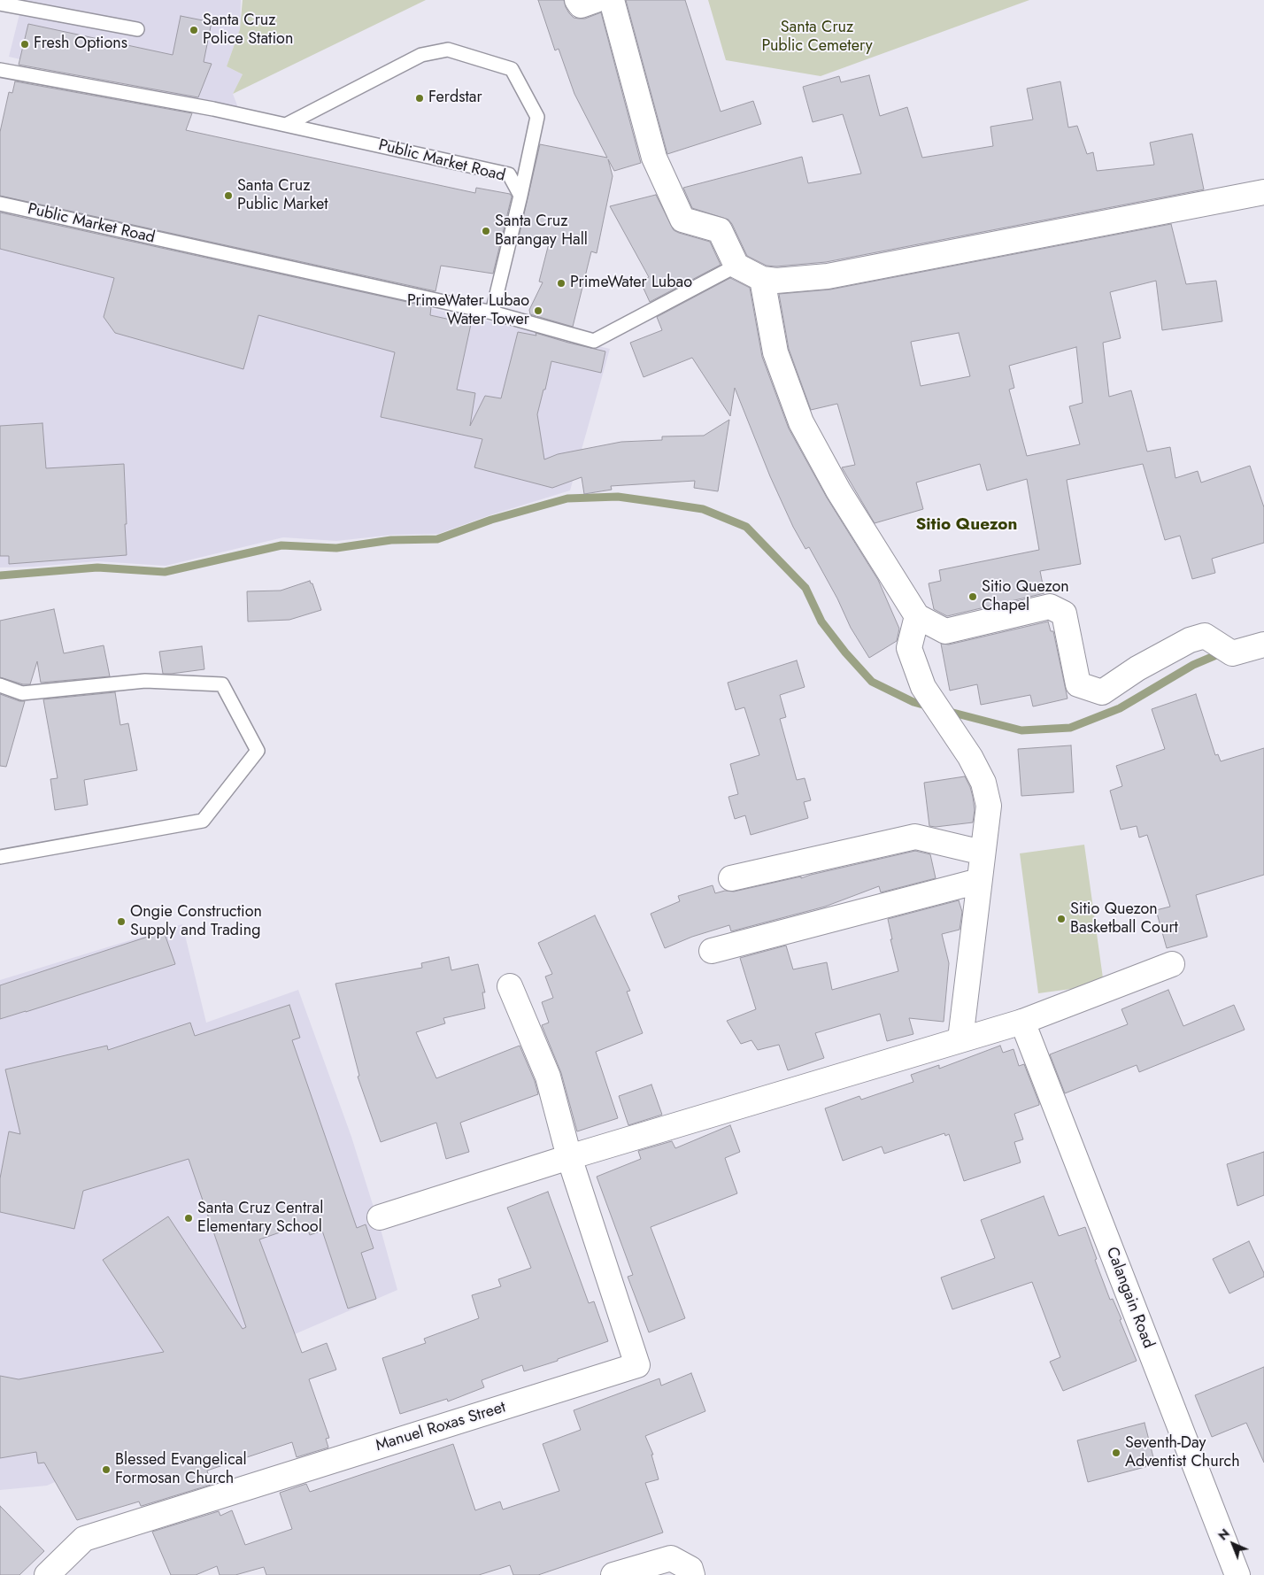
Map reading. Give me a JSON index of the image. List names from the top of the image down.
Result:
{
  "streets": {
    "street": ["Calangain Road", "Manuel Roxas Street"],
    "lane": ["Public Market Road"]
  },
  "districts": ["Sitio Quezon"],
  "parks": ["Santa Cruz Public Cemetery"],
  "places": [
    "Santa Cruz Police Station",
    "Fresh Options",
    "Ferdstar",
    "Santa Cruz Public Market",
    "Santa Cruz Barangay Hall",
    "PrimeWater Lubao",
    "PrimeWater Lubao Water Tower",
    "Sitio Quezon Chapel",
    "Sitio Quezon Basketball Court",
    "Ongie Construction Supply and Trading",
    "Santa Cruz Central Elementary School",
    "Seventh-Day Adventist Church",
    "Blessed Evangelical Formosan Church"
  ],
  "north": "top left"
}
